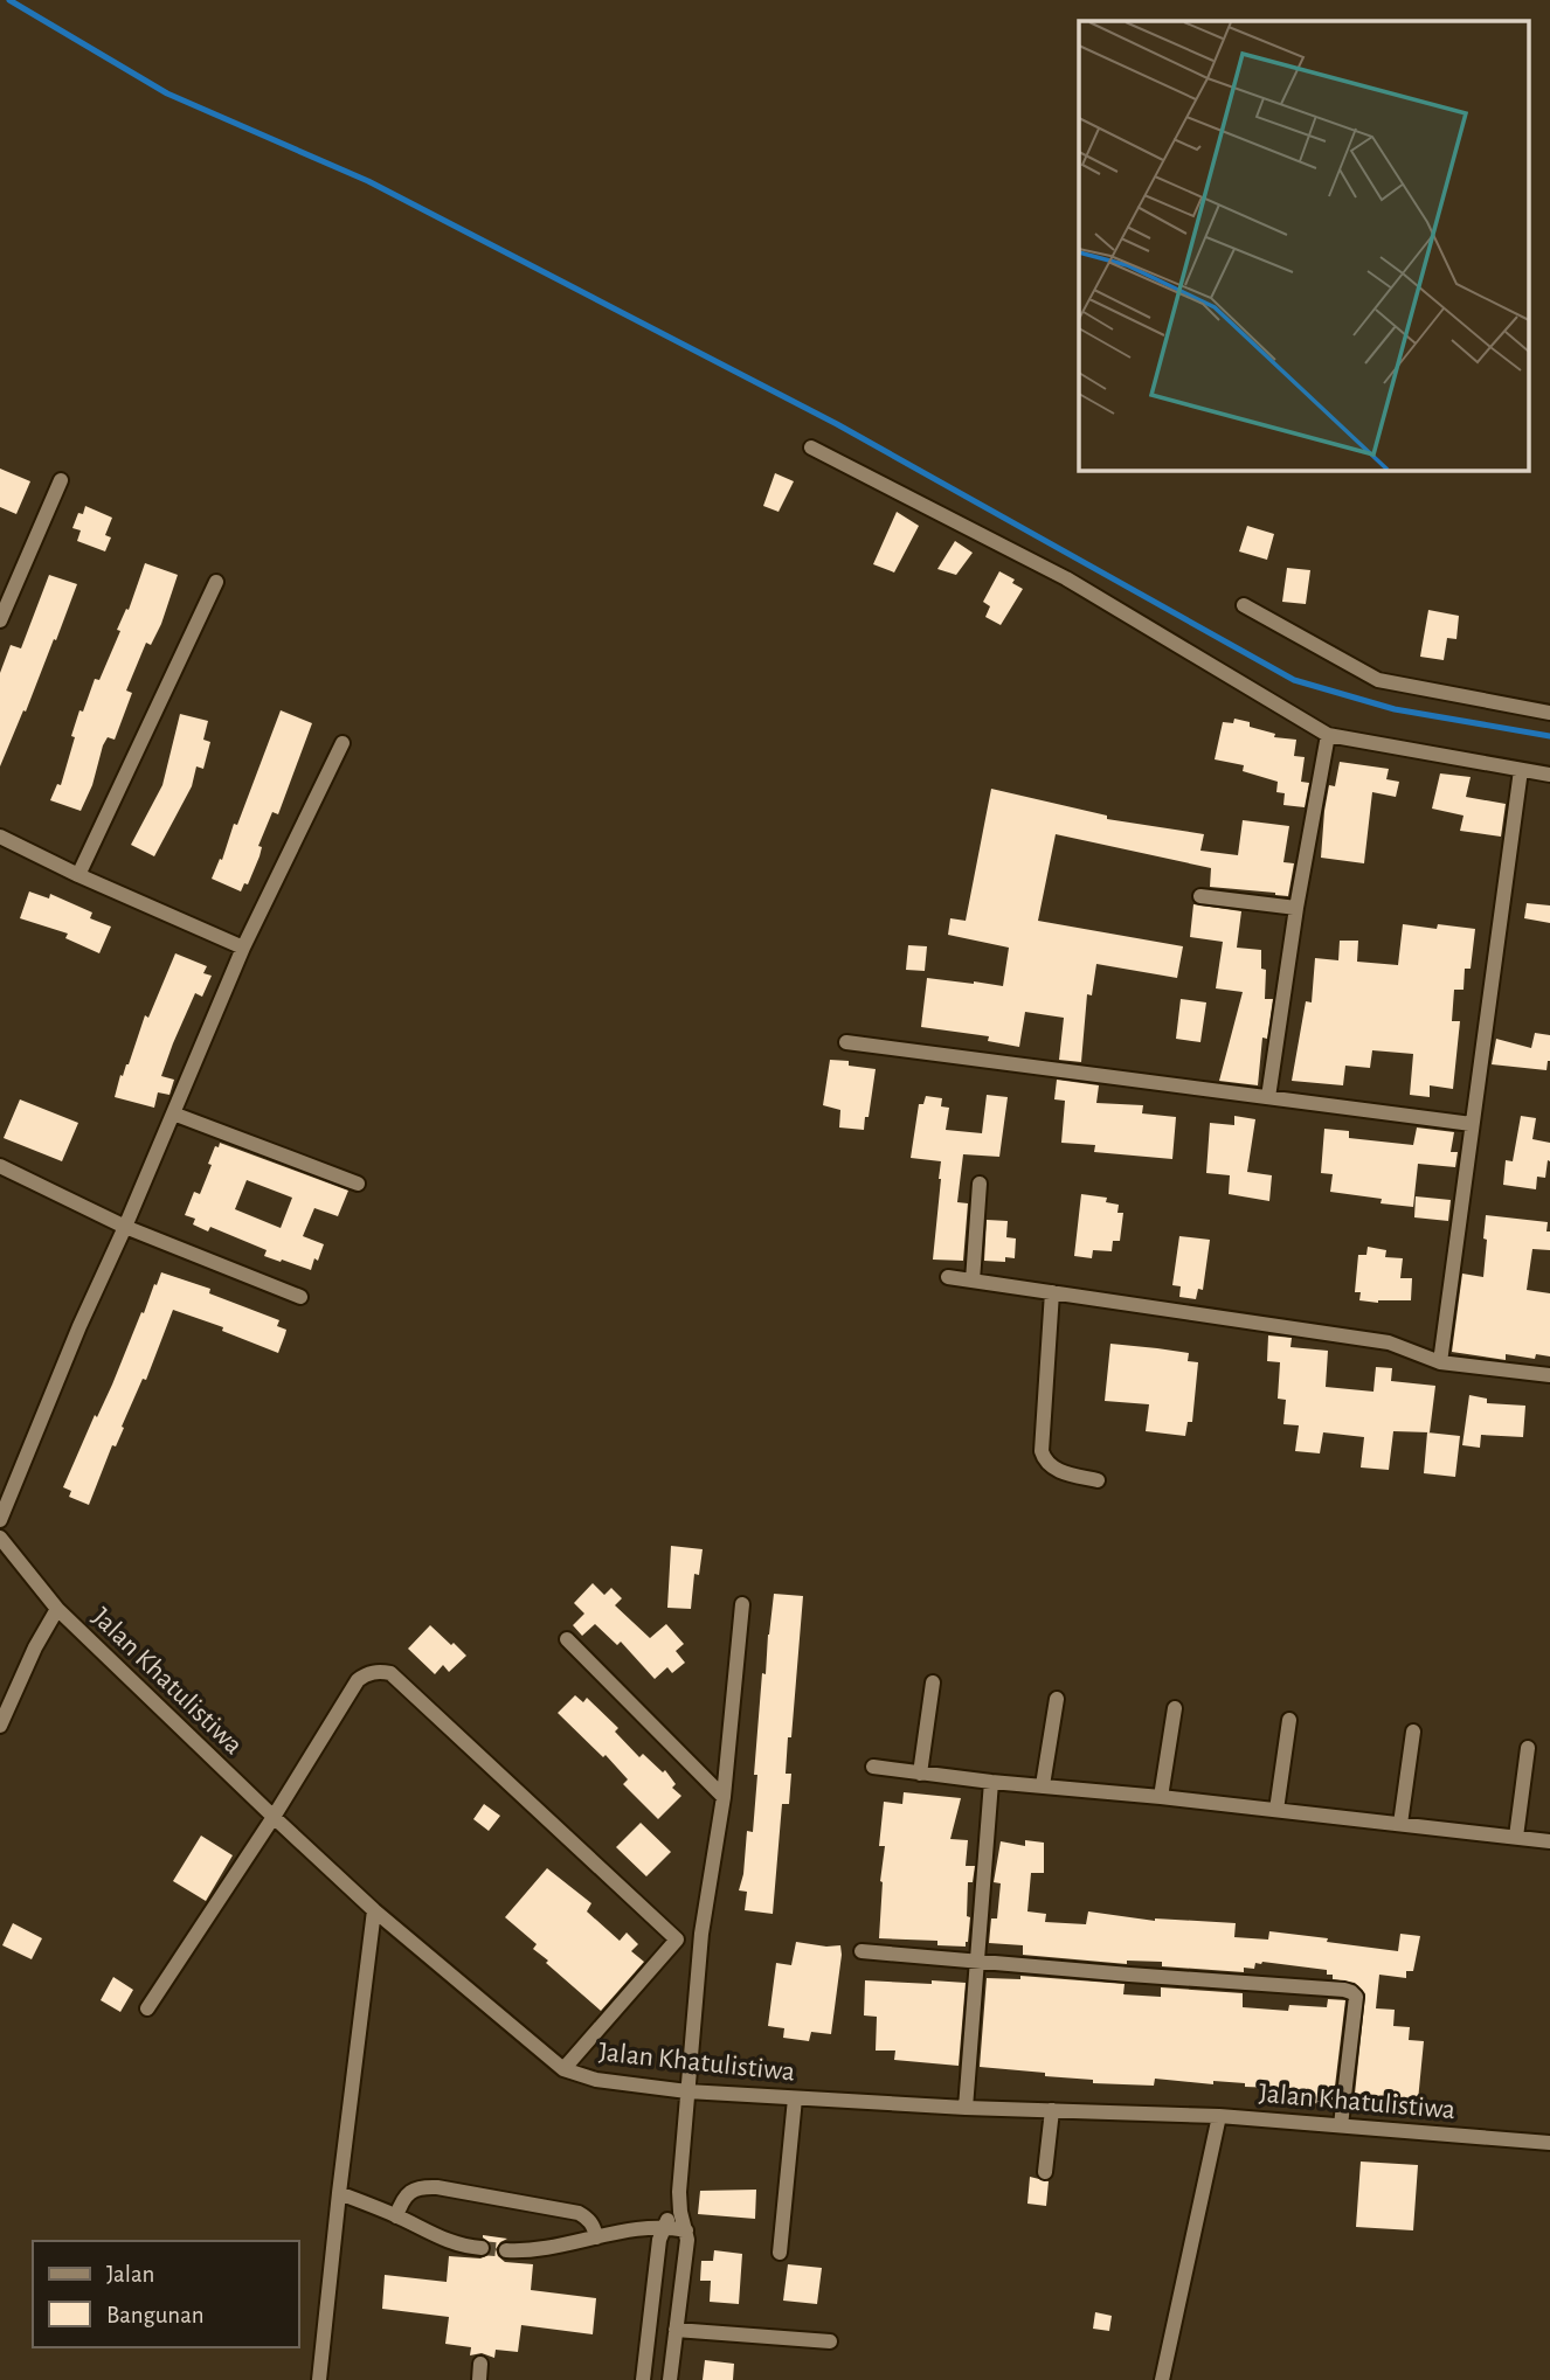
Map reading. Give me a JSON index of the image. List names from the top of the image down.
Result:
{
  "streets": {
    "street": ["Jalan Khatulistiwa"]
  },
  "legend": ["Jalan", "Bangunan"]
}
